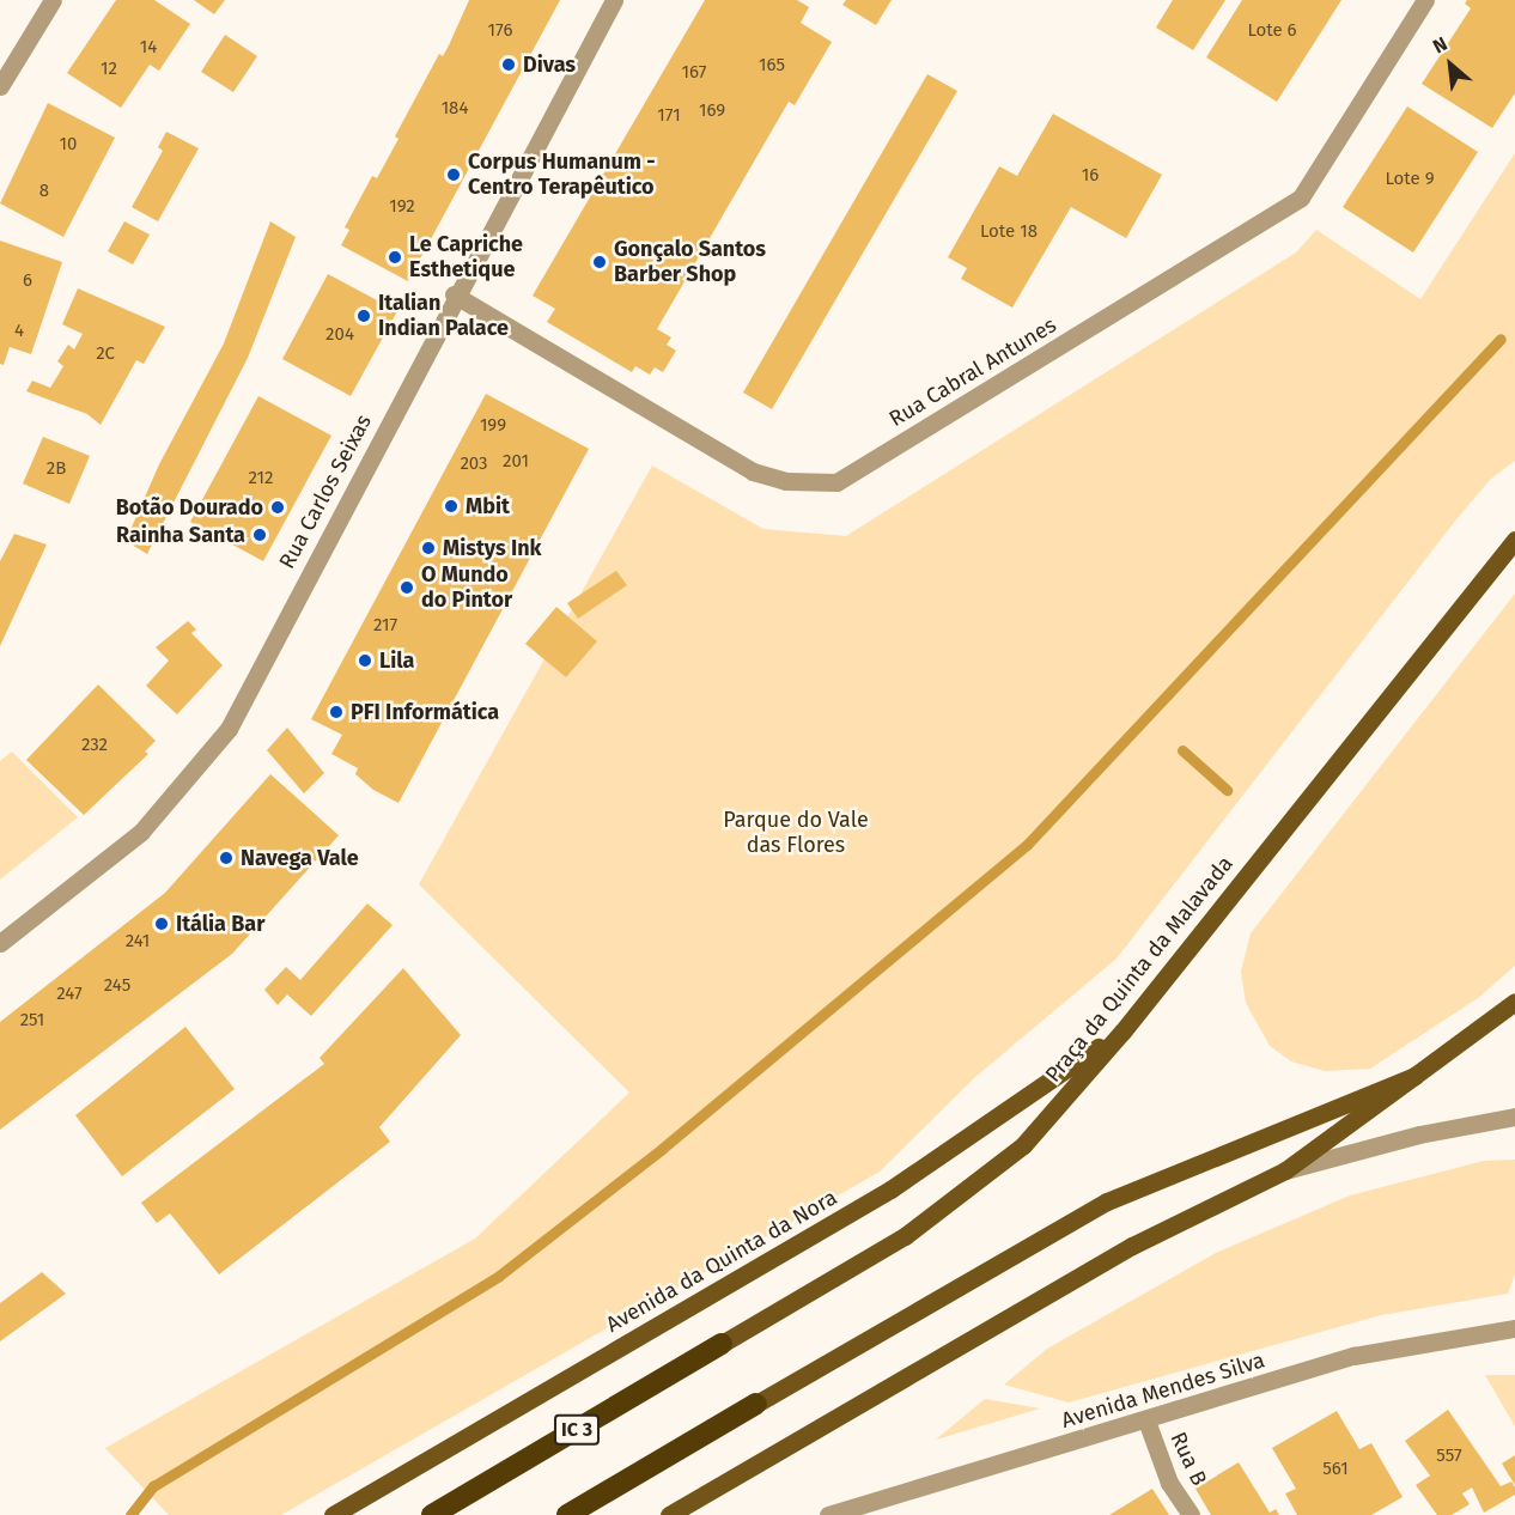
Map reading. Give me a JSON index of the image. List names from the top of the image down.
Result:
{
  "streets": {
    "highway": ["IC 3"],
    "main road": ["Praça da Quinta da Malavada", "Avenida da Quinta da Nora"],
    "street": [
      "Rua Cabral Antunes",
      "Rua Carlos Seixas",
      "Avenida Mendes Silva",
      "Rua B"
    ]
  },
  "crossings": [
    ["Rua Cabral Antunes", "Rua Carlos Seixas"],
    ["Praça da Quinta da Malavada", "Avenida da Quinta da Nora"],
    ["Praça da Quinta da Malavada", "IC 3"],
    ["Avenida Mendes Silva", "Rua B"]
  ],
  "parks": ["Parque do Vale das Flores"],
  "places": [
    "Divas",
    "Corpus Humanum - Centro Terapêutico",
    "Le Capriche Esthetique",
    "Gonçalo Santos Barber Shop",
    "Italian Indian Palace",
    "Mbit",
    "Botão Dourado",
    "Rainha Santa",
    "Mistys Ink",
    "O Mundo do Pintor",
    "Lila",
    "PFI Informática",
    "Navega Vale",
    "Itália Bar"
  ],
  "house_numbers": [
    "176",
    "Lote 6",
    "14",
    "165",
    "12",
    "167",
    "184",
    "169",
    "171",
    "10",
    "16",
    "Lote 9",
    "8",
    "192",
    "Lote 18",
    "6",
    "4",
    "204",
    "2C",
    "199",
    "201",
    "203",
    "2B",
    "212",
    "217",
    "232",
    "241",
    "245",
    "247",
    "251",
    "557",
    "561"
  ],
  "north": "top left"
}
